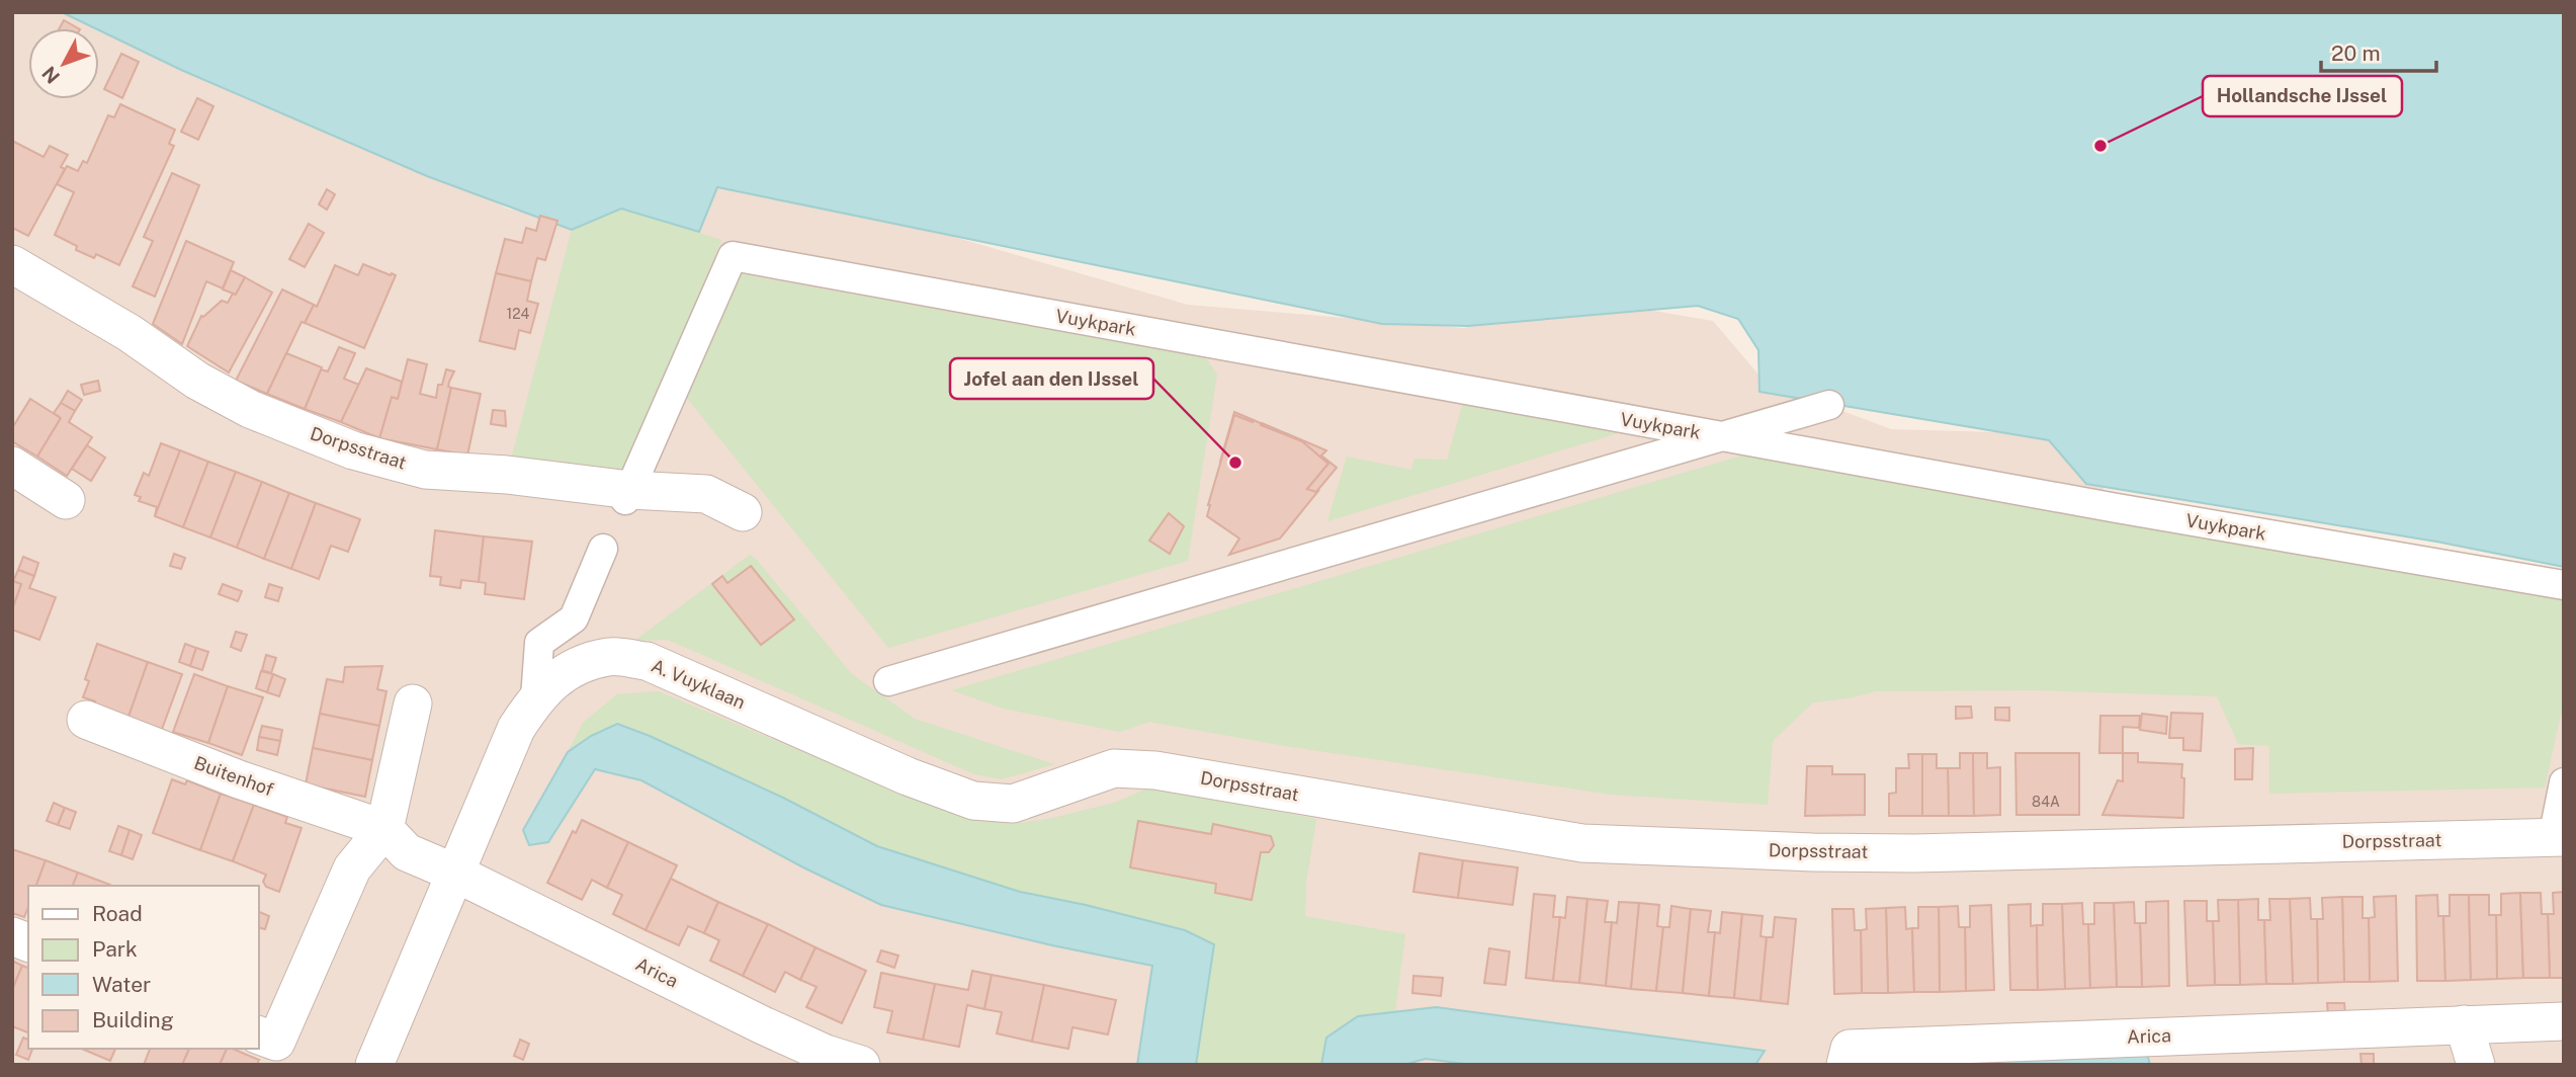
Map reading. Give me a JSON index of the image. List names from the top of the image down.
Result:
{
  "streets": {
    "street": [
      "Vuykpark",
      "Dorpsstraat",
      "A. Vuyklaan",
      "Buitenhof",
      "Arica"
    ]
  },
  "crossings": [
    ["Vuykpark", "Dorpsstraat"],
    ["Dorpsstraat", "A. Vuyklaan"],
    ["A. Vuyklaan", "Buitenhof"],
    ["A. Vuyklaan", "Arica"],
    ["Buitenhof", "Arica"]
  ],
  "places": ["Hollandsche IJssel", "Jofel aan den IJssel"],
  "house_numbers": ["124", "84A"],
  "legend": [
    "Road",
    "Park",
    "Water",
    "Building"
  ],
  "scale_bar": "20 m",
  "north": "bottom left"
}
